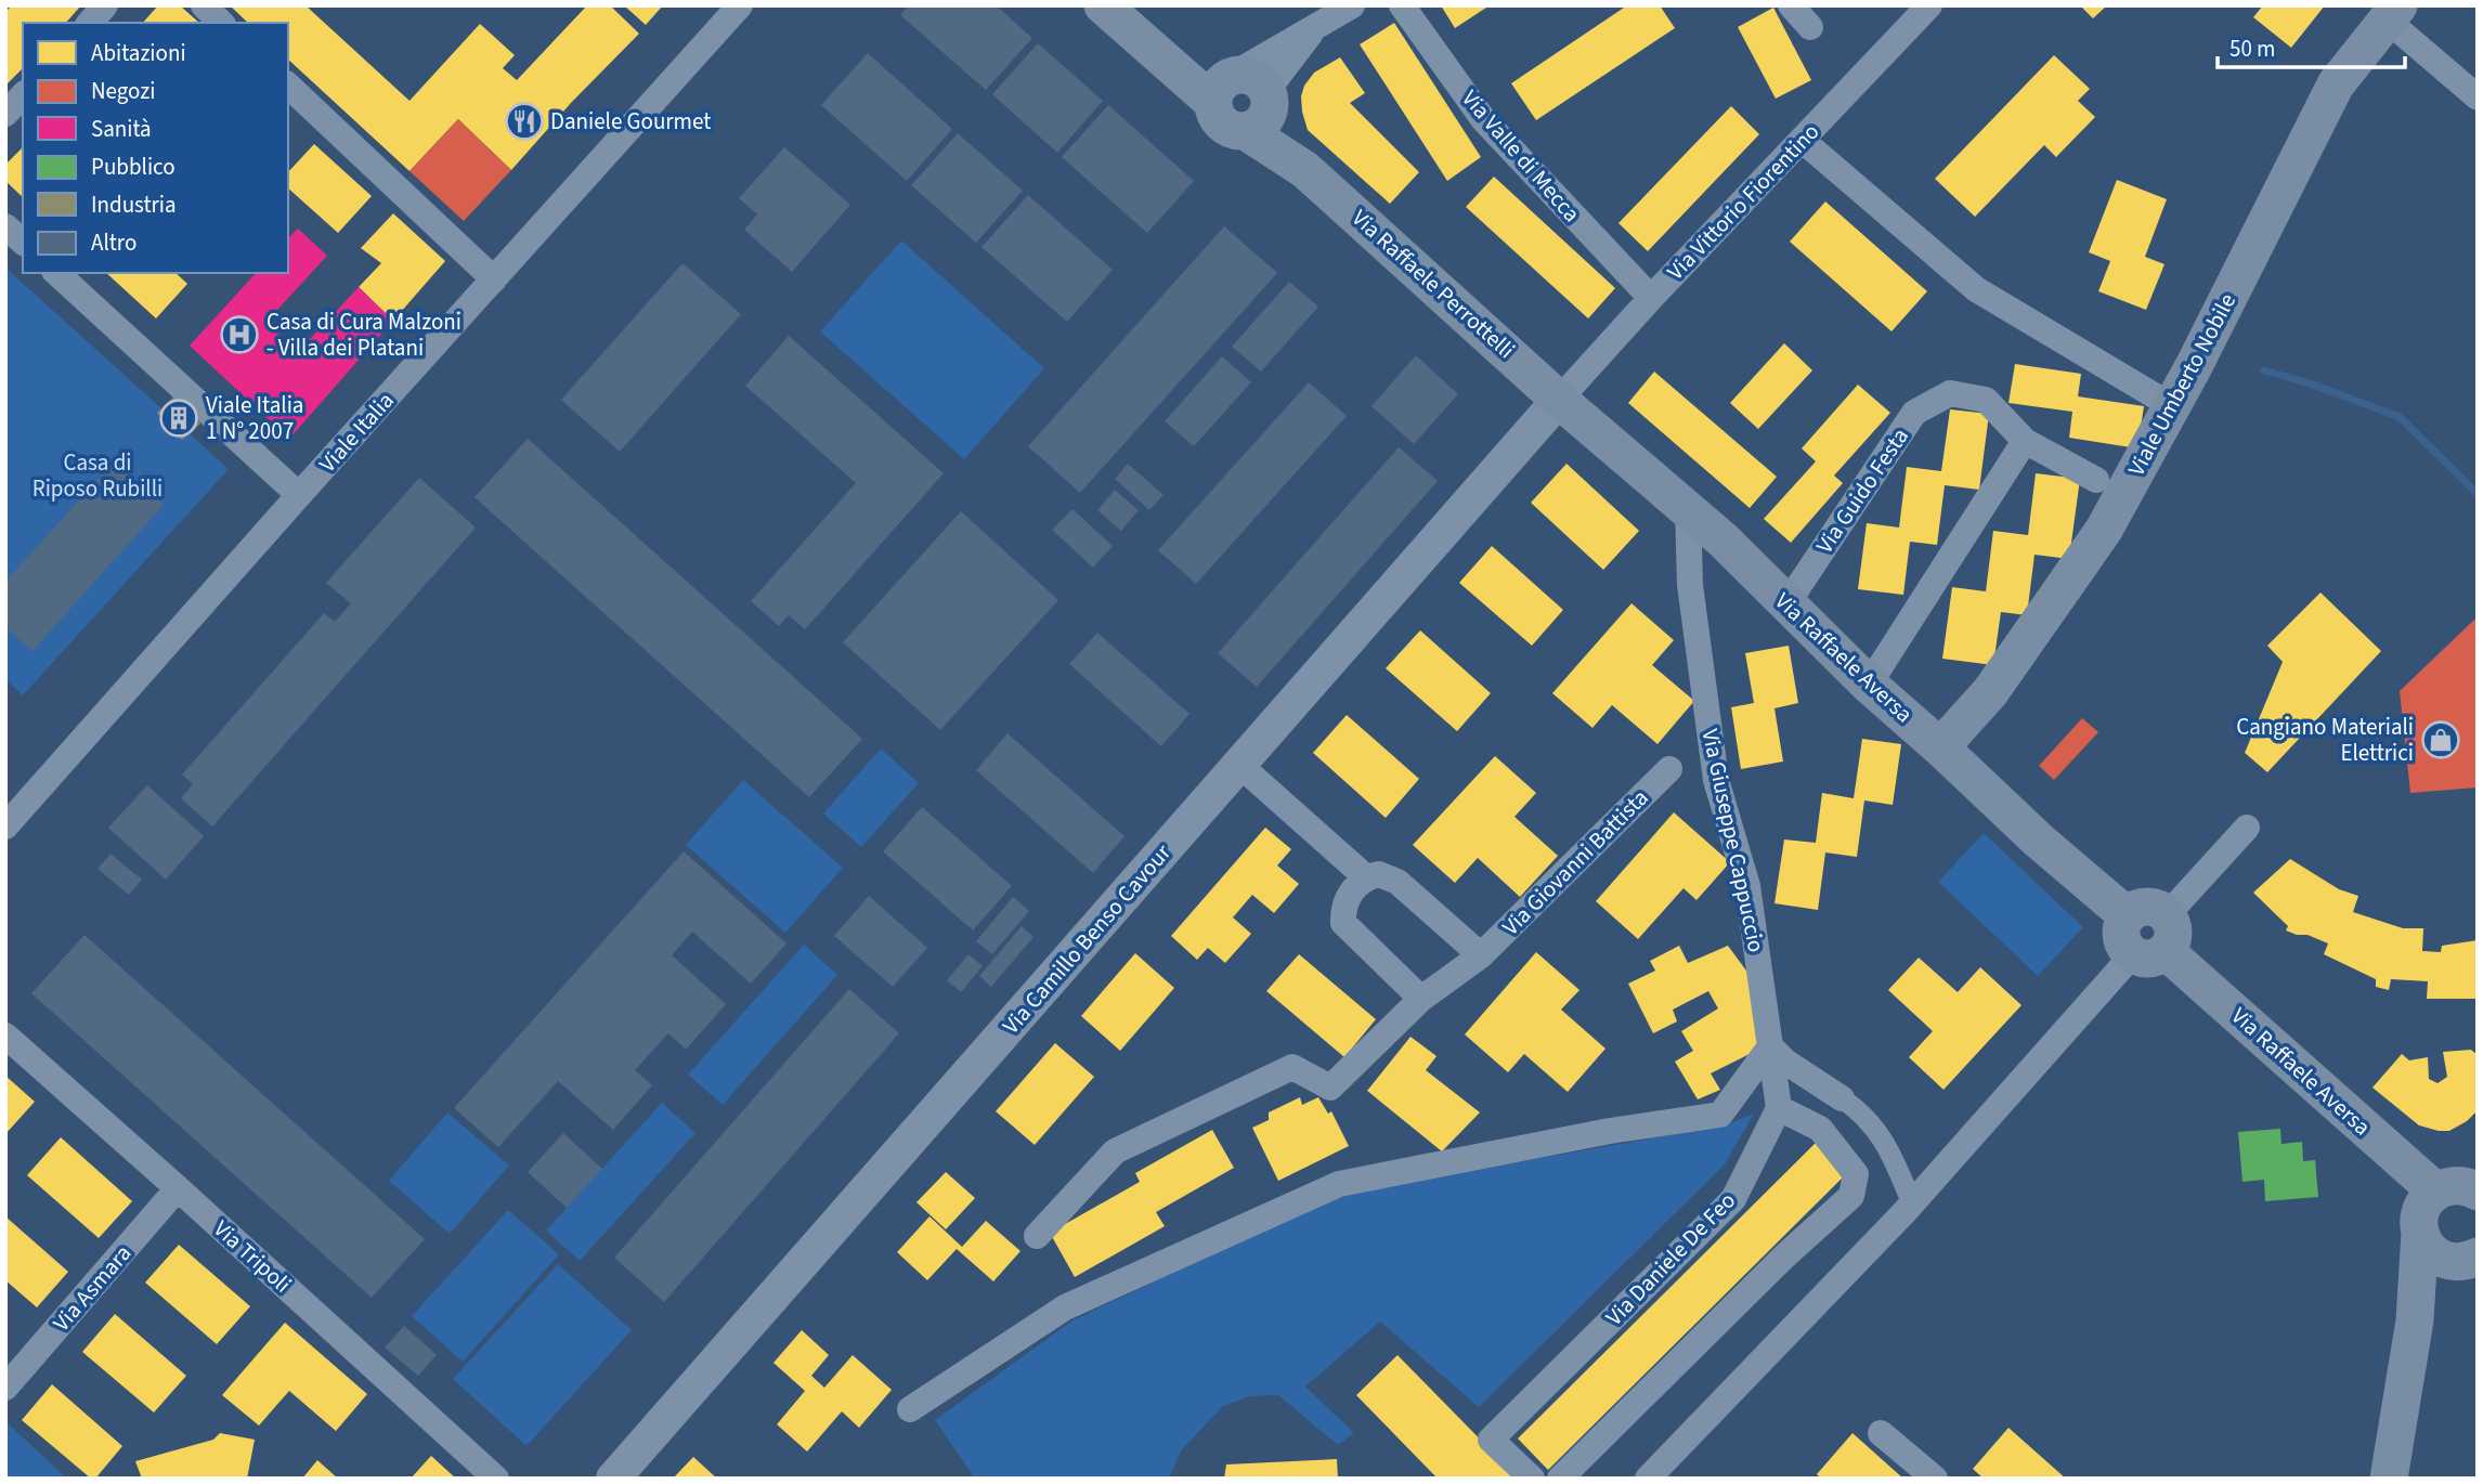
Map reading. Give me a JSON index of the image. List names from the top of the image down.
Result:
{
  "streets": {
    "main road": ["Via Raffaele Perrottelli", "Viale Umberto Nobile", "Via Raffaele Aversa"],
    "street": [
      "Via Valle di Mecca",
      "Via Vittorio Fiorentino",
      "Viale Italia",
      "Via Guido Festa",
      "Via Giuseppe Cappuccio",
      "Via Giovanni Battista",
      "Via Camillo Benso Cavour",
      "Via Tripoli",
      "Via Daniele De Feo",
      "Via Asmara"
    ]
  },
  "crossings": [
    ["Via Valle di Mecca", "Via Vittorio Fiorentino"],
    ["Via Vittorio Fiorentino", "Via Raffaele Perrottelli"],
    ["Via Vittorio Fiorentino", "Via Raffaele Aversa"],
    ["Via Vittorio Fiorentino", "Via Camillo Benso Cavour"],
    ["Via Raffaele Perrottelli", "Via Raffaele Aversa"],
    ["Via Raffaele Perrottelli", "Via Camillo Benso Cavour"],
    ["Viale Umberto Nobile", "Via Guido Festa"],
    ["Viale Umberto Nobile", "Via Raffaele Aversa"],
    ["Via Guido Festa", "Via Raffaele Aversa"],
    ["Via Raffaele Aversa", "Via Giuseppe Cappuccio"],
    ["Via Raffaele Aversa", "Via Camillo Benso Cavour"],
    ["Via Giuseppe Cappuccio", "Via Daniele De Feo"],
    ["Via Tripoli", "Via Asmara"]
  ],
  "parks": ["Casa di Riposo Rubilli"],
  "places": {
    "restaurant": ["Daniele Gourmet"],
    "hospital": ["Casa di Cura Malzoni - Villa dei Platani"],
    "building": ["Viale Italia 1 N° 2007"],
    "shop": ["Cangiano Materiali Elettrici"]
  },
  "legend": [
    "Abitazioni",
    "Negozi",
    "Sanità",
    "Pubblico",
    "Industria",
    "Altro"
  ],
  "scale_bar": "50 m"
}
